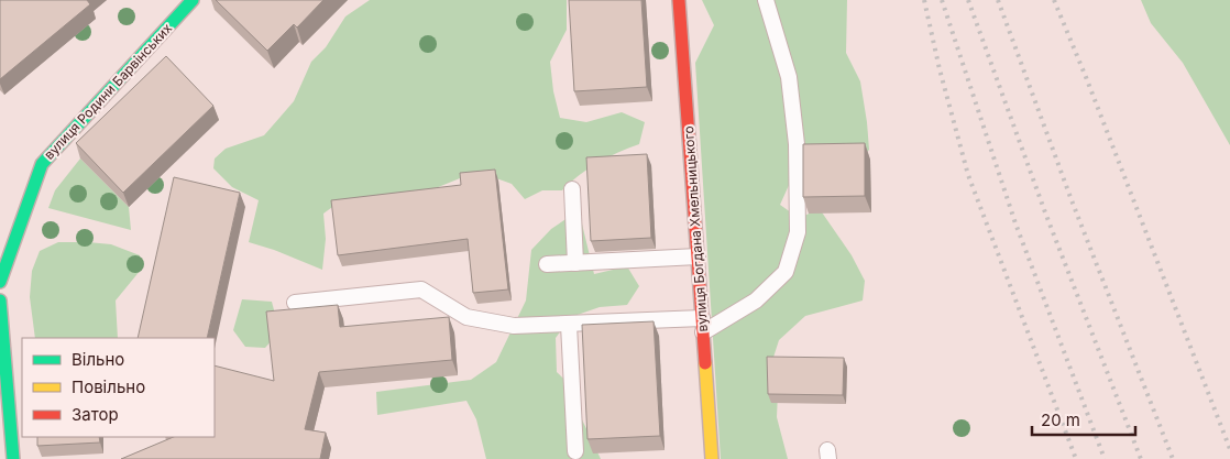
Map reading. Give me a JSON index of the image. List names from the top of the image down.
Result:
{
  "streets": {
    "street": ["вулиця Родини Барвінських", "вулиця Богдана Хмельницького"]
  },
  "legend": ["Вільно", "Повільно", "Затор"],
  "scale_bar": "20 m"
}
